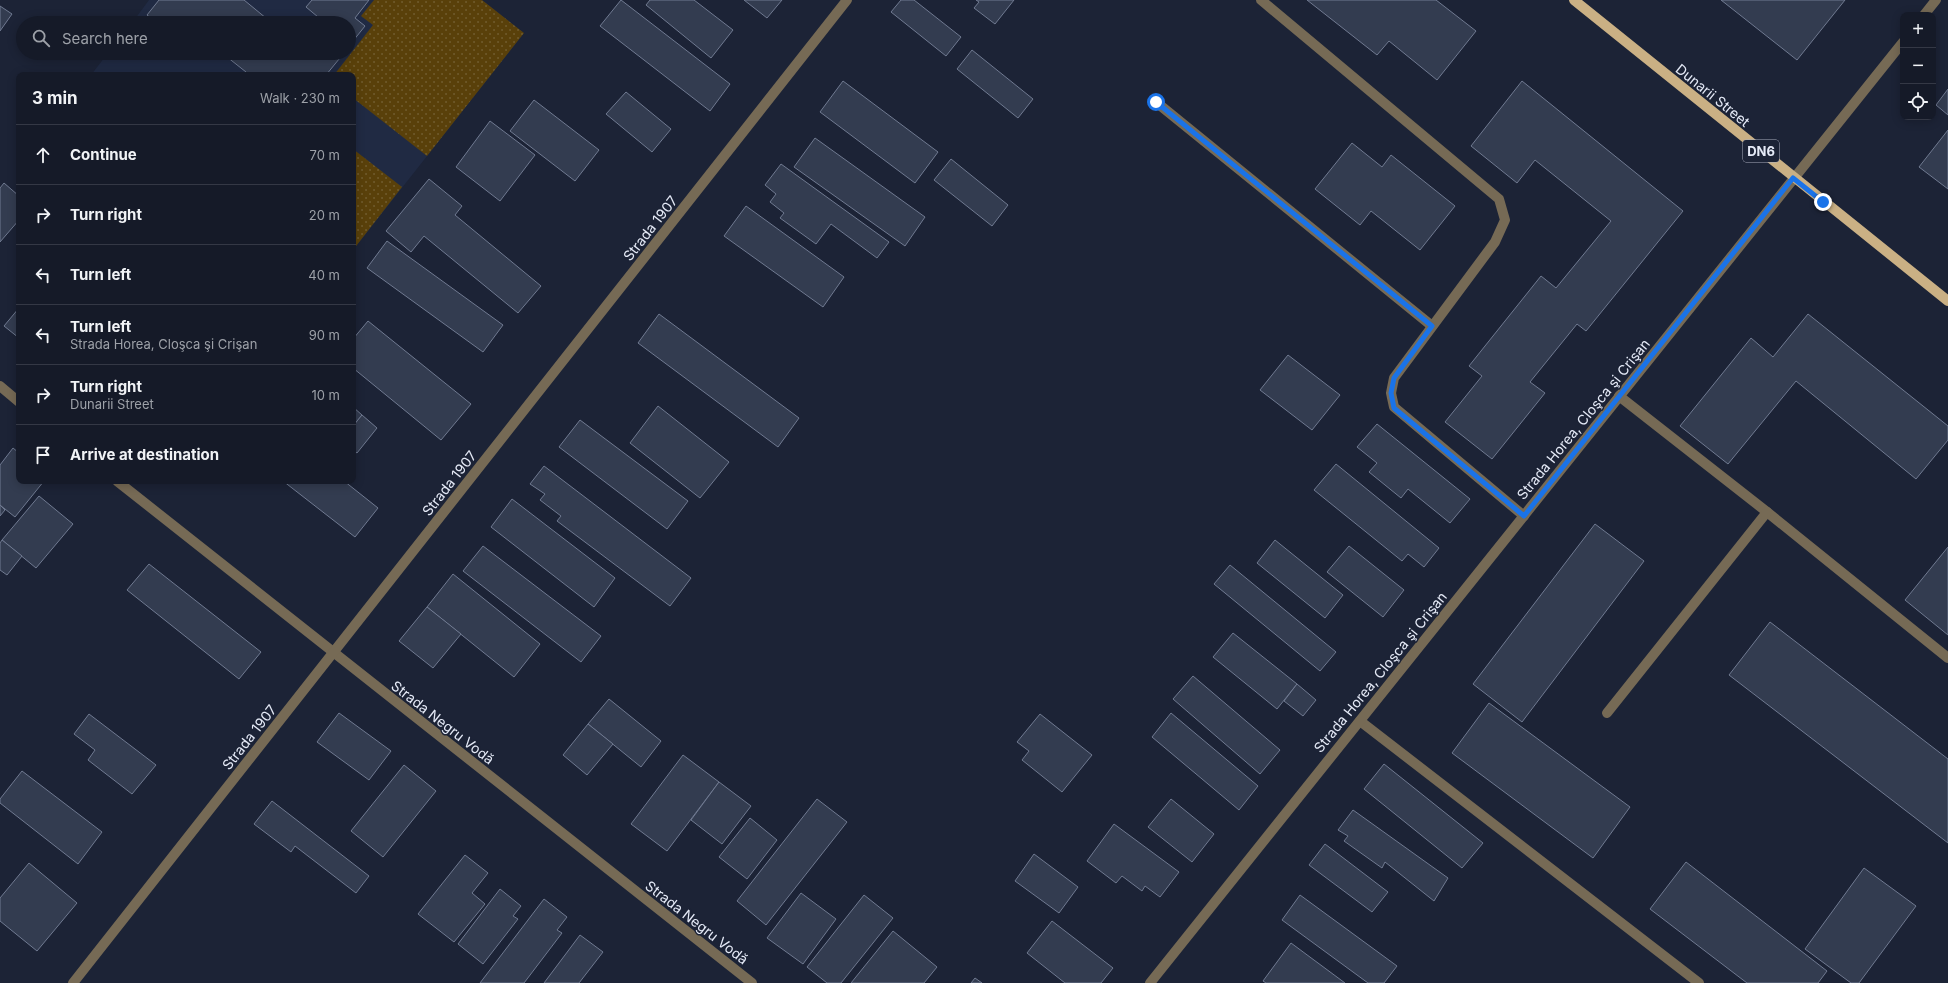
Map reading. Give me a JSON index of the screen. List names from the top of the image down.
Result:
{
  "streets": {
    "main road": ["Dunarii Street", "DN6"],
    "street": ["Strada 1907", "Strada Horea, Cloşca şi Crişan", "Strada Negru Vodă"]
  },
  "crossings": [
    ["Dunarii Street", "Strada Horea, Cloşca şi Crişan"],
    ["Strada 1907", "Strada Negru Vodă"]
  ],
  "page": {
    "map_buttons": ["+", "−"],
    "search": "Search here",
    "heading": ["3 min", "Walk · 230 m"],
    "list": [
      ["Continue", "70 m"],
      ["Turn right", "20 m"],
      ["Turn left", "40 m"],
      ["Turn left", "Strada Horea, Cloşca şi Crişan", "90 m"],
      ["Turn right", "Dunarii Street", "10 m"],
      "Arrive at destination"
    ]
  }
}
